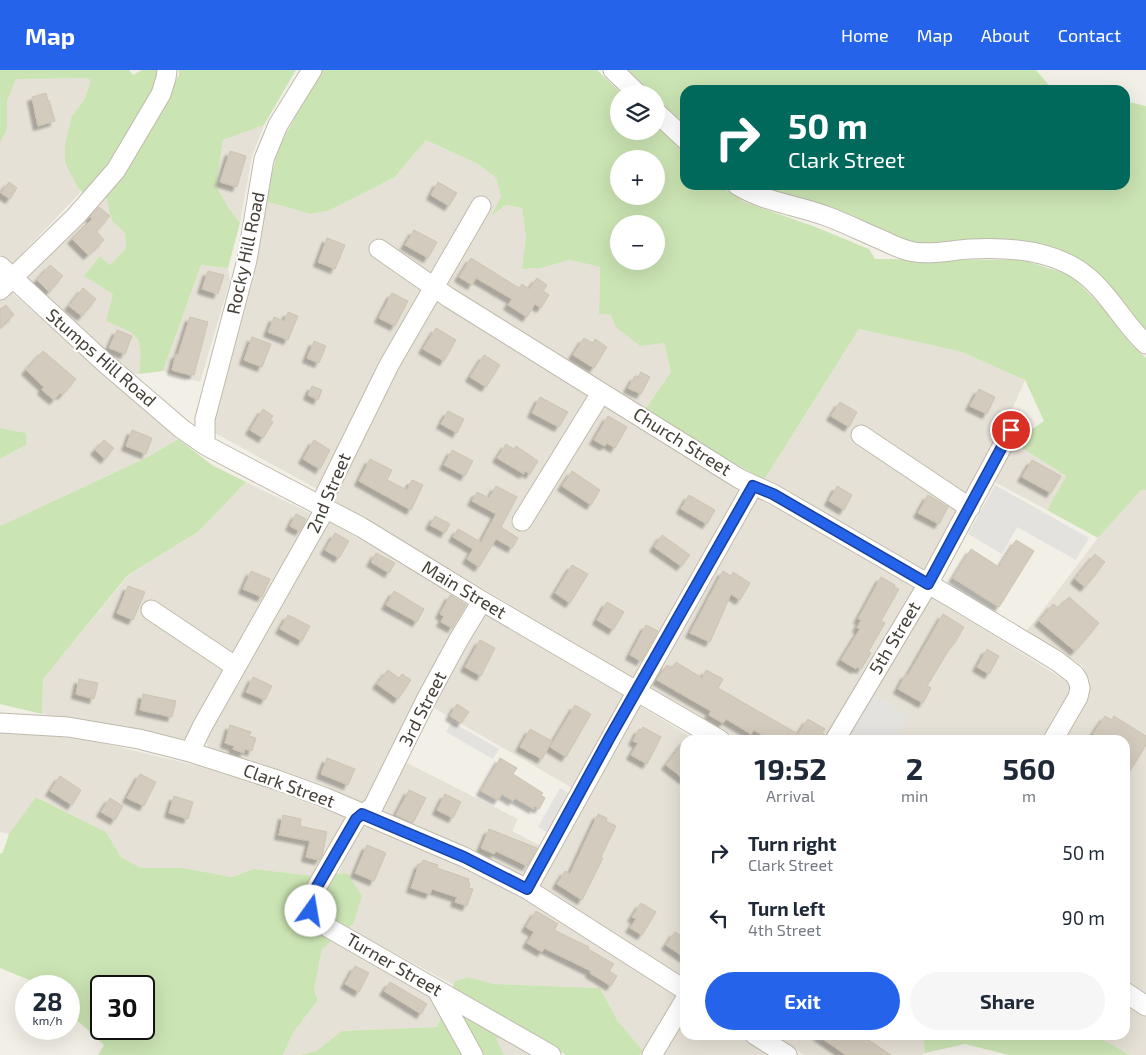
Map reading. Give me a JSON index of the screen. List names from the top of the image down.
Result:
{
  "streets": {
    "street": [
      "Rocky Hill Road",
      "Stumps Hill Road",
      "Church Street",
      "2nd Street",
      "Main Street",
      "5th Street",
      "3rd Street",
      "Clark Street",
      "Turner Street"
    ]
  },
  "crossings": [
    ["Rocky Hill Road", "Stumps Hill Road"],
    ["Rocky Hill Road", "Main Street"],
    ["Stumps Hill Road", "Main Street"],
    ["Church Street", "2nd Street"],
    ["Church Street", "5th Street"],
    ["2nd Street", "Main Street"],
    ["2nd Street", "Clark Street"],
    ["Main Street", "3rd Street"],
    ["3rd Street", "Clark Street"],
    ["3rd Street", "Turner Street"],
    ["Clark Street", "Turner Street"]
  ],
  "page": {
    "header": "Map",
    "nav": [
      "Home",
      "Map",
      "About",
      "Contact"
    ],
    "map_buttons": ["+", "−"],
    "turn": ["50 m", "Clark Street"],
    "eta": [
      "19:52",
      "Arrival",
      "2",
      "min",
      "560",
      "m"
    ],
    "list": [
      {
        "name": "Turn right",
        "note": "Clark Street",
        "value": "50 m"
      },
      {
        "name": "Turn left",
        "note": "4th Street",
        "value": "90 m"
      }
    ],
    "buttons": ["Exit", "Share"],
    "speed": "28 km/h",
    "limit": "30"
  }
}
